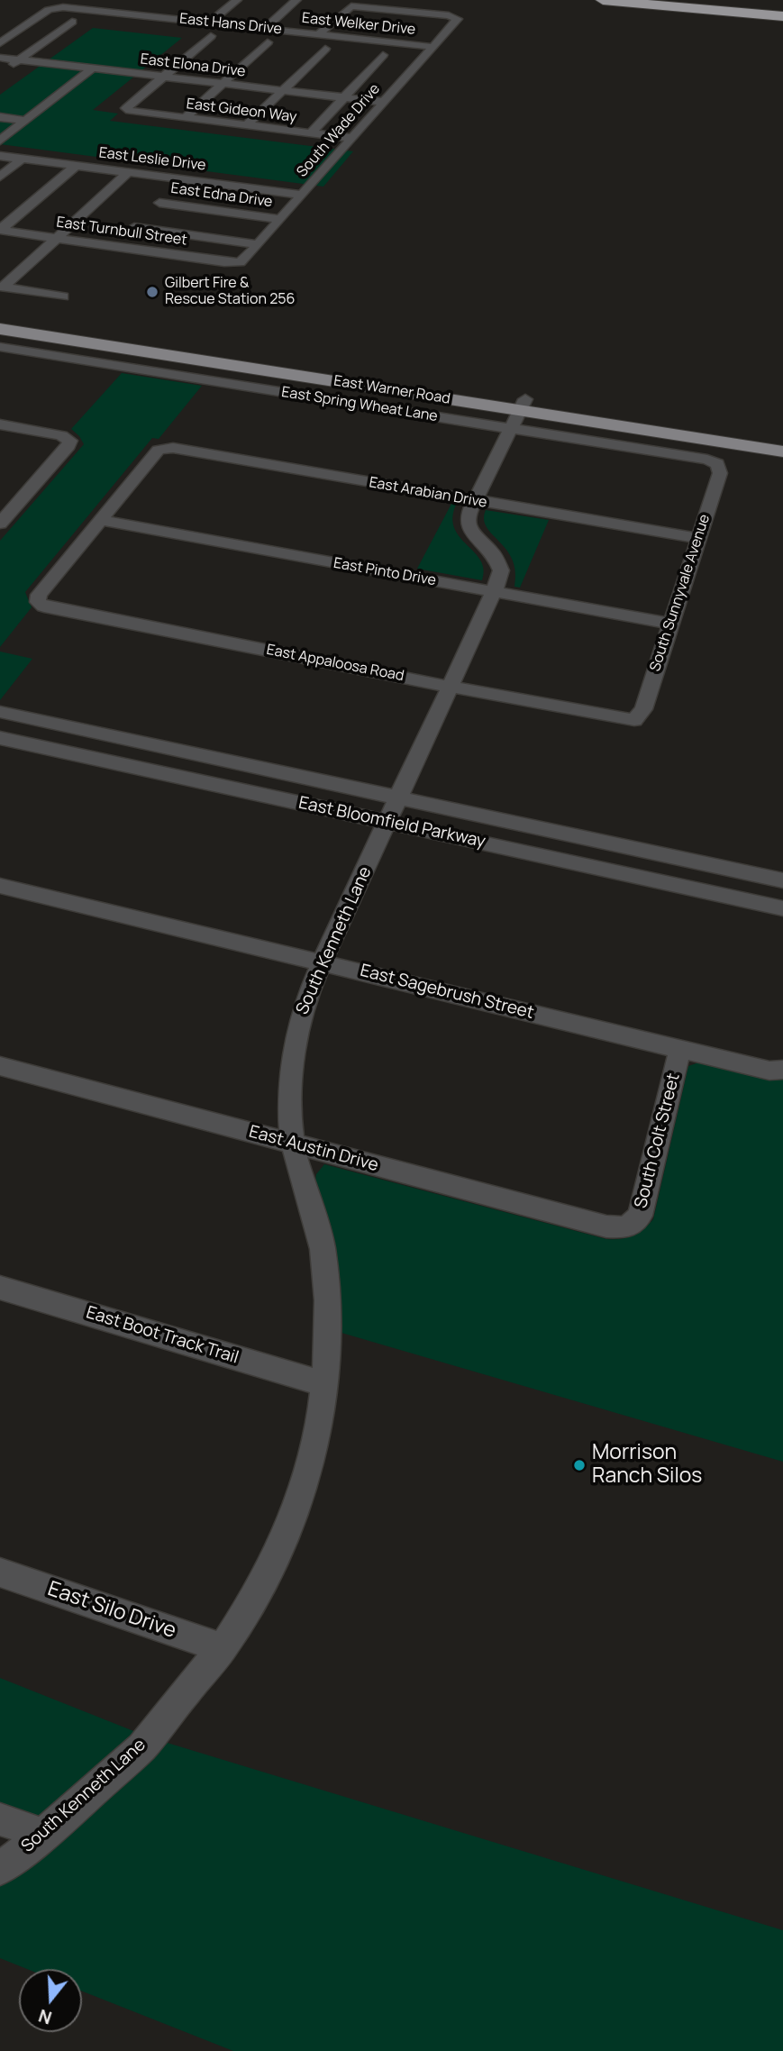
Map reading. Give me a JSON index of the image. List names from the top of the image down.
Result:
{
  "streets": {
    "main road": ["East Warner Road"],
    "street": [
      "East Hans Drive",
      "East Welker Drive",
      "East Elona Drive",
      "East Gideon Way",
      "South Wade Drive",
      "East Leslie Drive",
      "East Edna Drive",
      "East Turnbull Street",
      "East Spring Wheat Lane",
      "East Arabian Drive",
      "East Pinto Drive",
      "South Sunnyvale Avenue",
      "East Appaloosa Road",
      "East Bloomfield Parkway",
      "South Kenneth Lane",
      "East Sagebrush Street",
      "South Colt Street",
      "East Austin Drive",
      "East Boot Track Trail",
      "East Silo Drive"
    ]
  },
  "crossings": [
    ["East Hans Drive", "East Elona Drive"],
    ["East Hans Drive", "East Gideon Way"],
    ["East Welker Drive", "South Wade Drive"],
    ["East Elona Drive", "East Gideon Way"],
    ["East Elona Drive", "South Wade Drive"],
    ["East Gideon Way", "South Wade Drive"],
    ["South Wade Drive", "East Leslie Drive"],
    ["South Wade Drive", "East Edna Drive"],
    ["South Wade Drive", "East Turnbull Street"],
    ["East Leslie Drive", "East Edna Drive"],
    ["East Warner Road", "East Spring Wheat Lane"],
    ["East Warner Road", "South Kenneth Lane"],
    ["East Spring Wheat Lane", "South Sunnyvale Avenue"],
    ["East Spring Wheat Lane", "South Kenneth Lane"],
    ["East Arabian Drive", "East Pinto Drive"],
    ["East Arabian Drive", "South Sunnyvale Avenue"],
    ["East Arabian Drive", "East Appaloosa Road"],
    ["East Arabian Drive", "South Kenneth Lane"],
    ["East Pinto Drive", "South Sunnyvale Avenue"],
    ["East Pinto Drive", "East Appaloosa Road"],
    ["East Pinto Drive", "South Kenneth Lane"],
    ["South Sunnyvale Avenue", "East Appaloosa Road"],
    ["East Appaloosa Road", "South Kenneth Lane"],
    ["East Bloomfield Parkway", "South Kenneth Lane"],
    ["South Kenneth Lane", "East Sagebrush Street"],
    ["South Kenneth Lane", "East Austin Drive"],
    ["South Kenneth Lane", "East Boot Track Trail"],
    ["South Kenneth Lane", "East Silo Drive"],
    ["East Sagebrush Street", "South Colt Street"],
    ["South Colt Street", "East Austin Drive"]
  ],
  "places": ["Gilbert Fire & Rescue Station 256", "Morrison Ranch Silos"],
  "north": "bottom"
}
